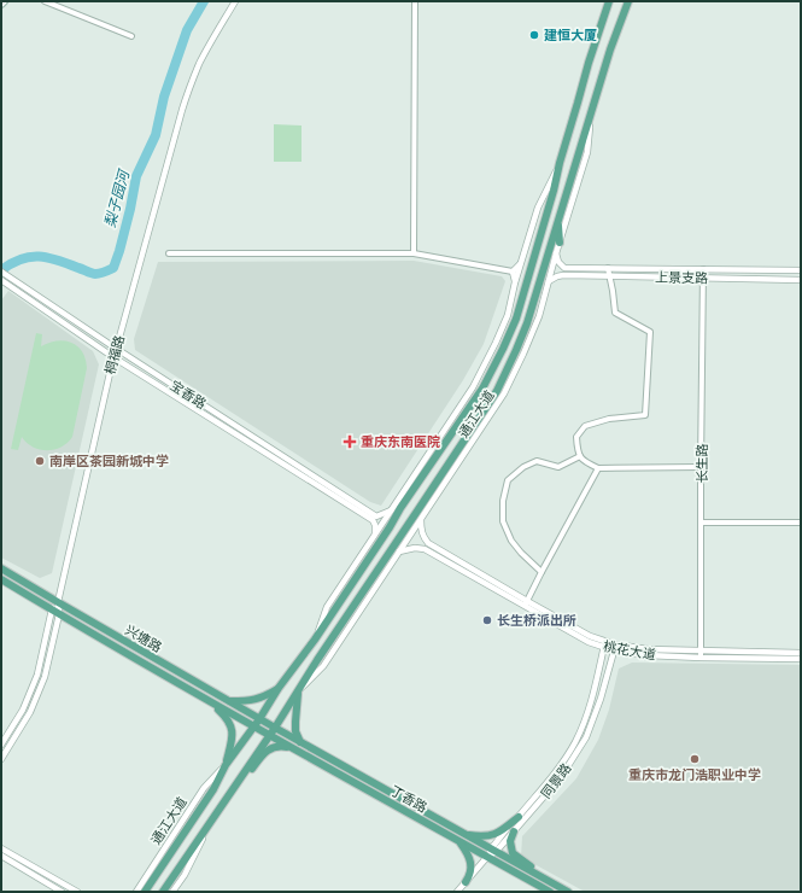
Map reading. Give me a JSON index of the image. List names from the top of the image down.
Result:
{
  "streets": {
    "main road": ["通江大道", "兴塘路", "丁香路"],
    "street": [
      "上景支路",
      "桐福路",
      "宝香路",
      "长生路",
      "桃花大道",
      "同景路"
    ]
  },
  "crossings": [
    ["上景支路", "通江大道"],
    ["上景支路", "长生路"],
    ["桐福路", "宝香路"],
    ["桐福路", "兴塘路"],
    ["通江大道", "兴塘路"],
    ["通江大道", "桃花大道"],
    ["通江大道", "丁香路"],
    ["长生路", "桃花大道"],
    ["兴塘路", "丁香路"],
    ["桃花大道", "同景路"],
    ["同景路", "丁香路"]
  ],
  "water": ["梨子园河"],
  "places": {
    "other": [
      "建恒大厦",
      "南岸区茶园新城中学",
      "长生桥派出所",
      "重庆市龙门浩职业中学"
    ],
    "health": ["重庆东南医院"]
  }
}
